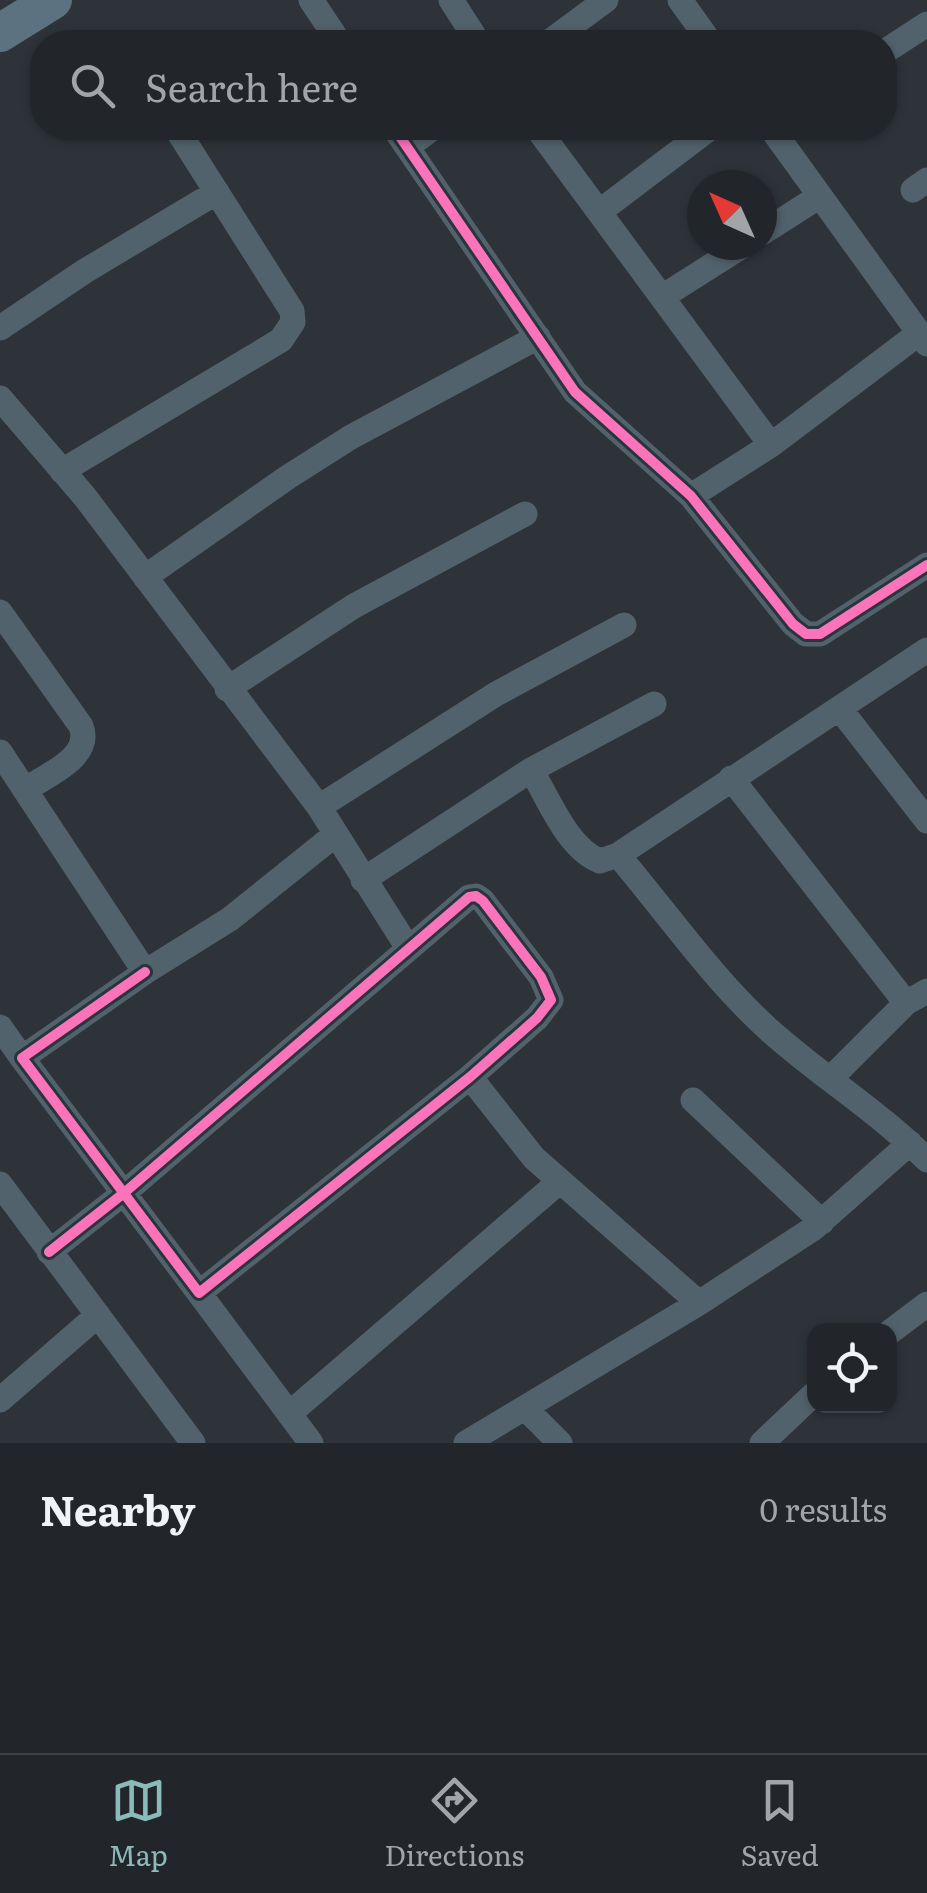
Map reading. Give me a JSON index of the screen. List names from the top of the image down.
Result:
{
  "north": "top left",
  "page": {
    "search": "Search here",
    "heading": ["Nearby", "0 results"],
    "nav": ["Map", "Directions", "Saved"]
  }
}
